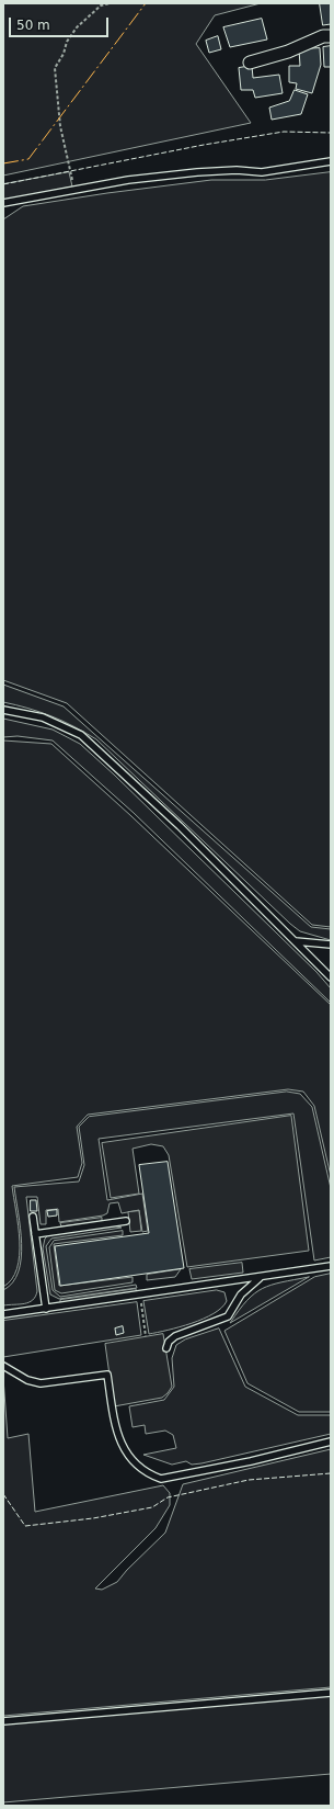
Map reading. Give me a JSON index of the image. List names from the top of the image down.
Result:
{
  "scale_bar": "50 m"
}
